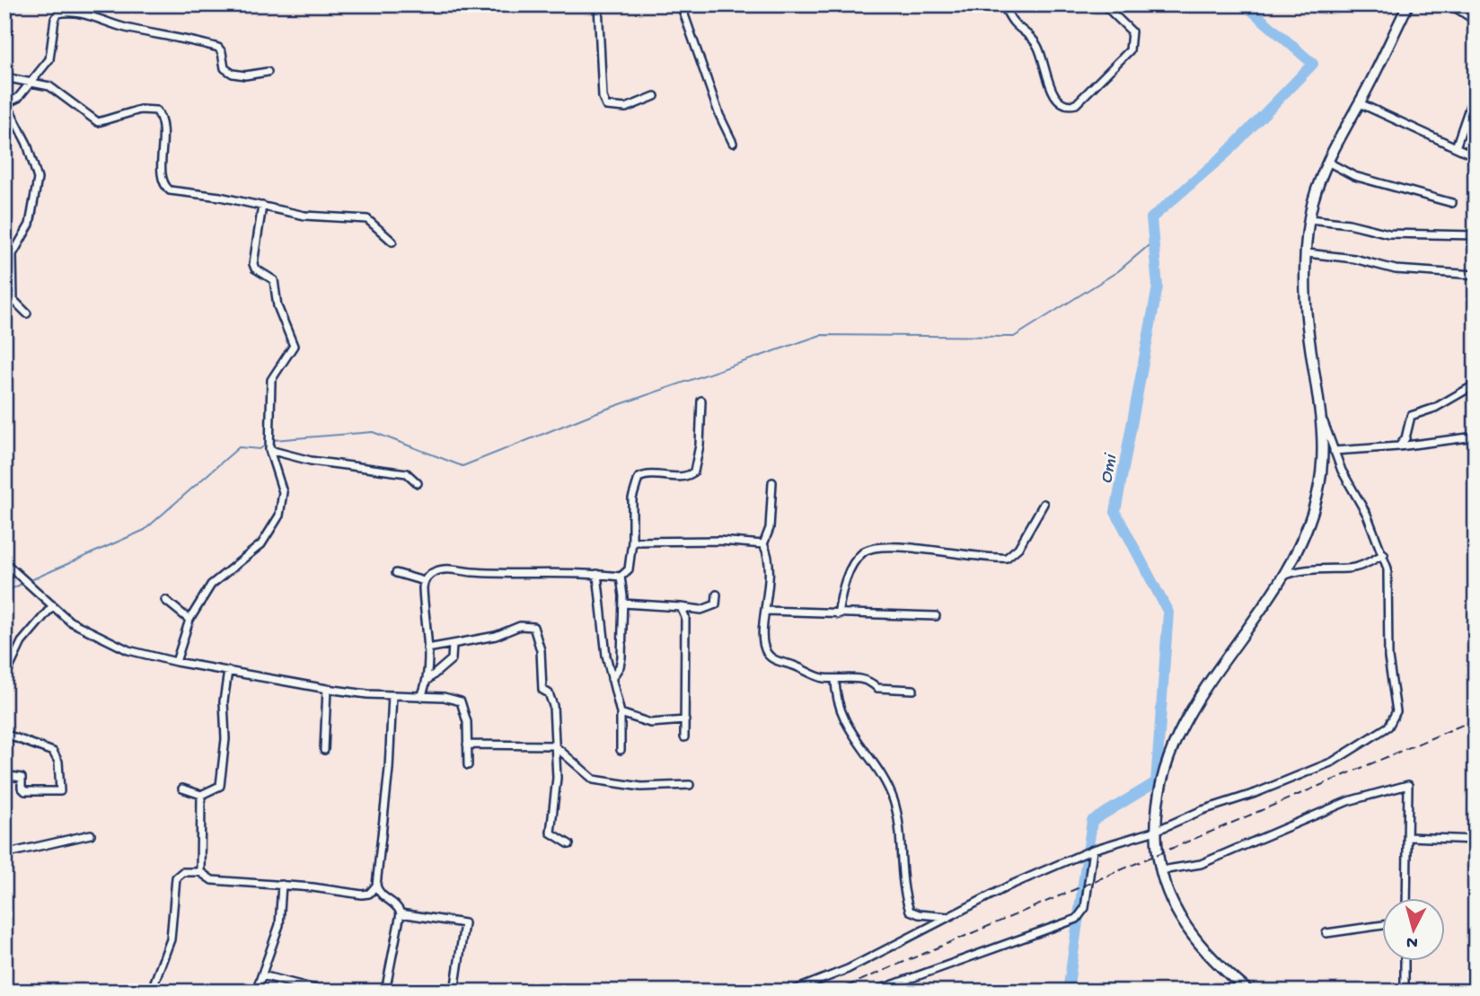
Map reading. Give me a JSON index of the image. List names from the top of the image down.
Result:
{
  "water": ["Omi"],
  "north": "bottom"
}
